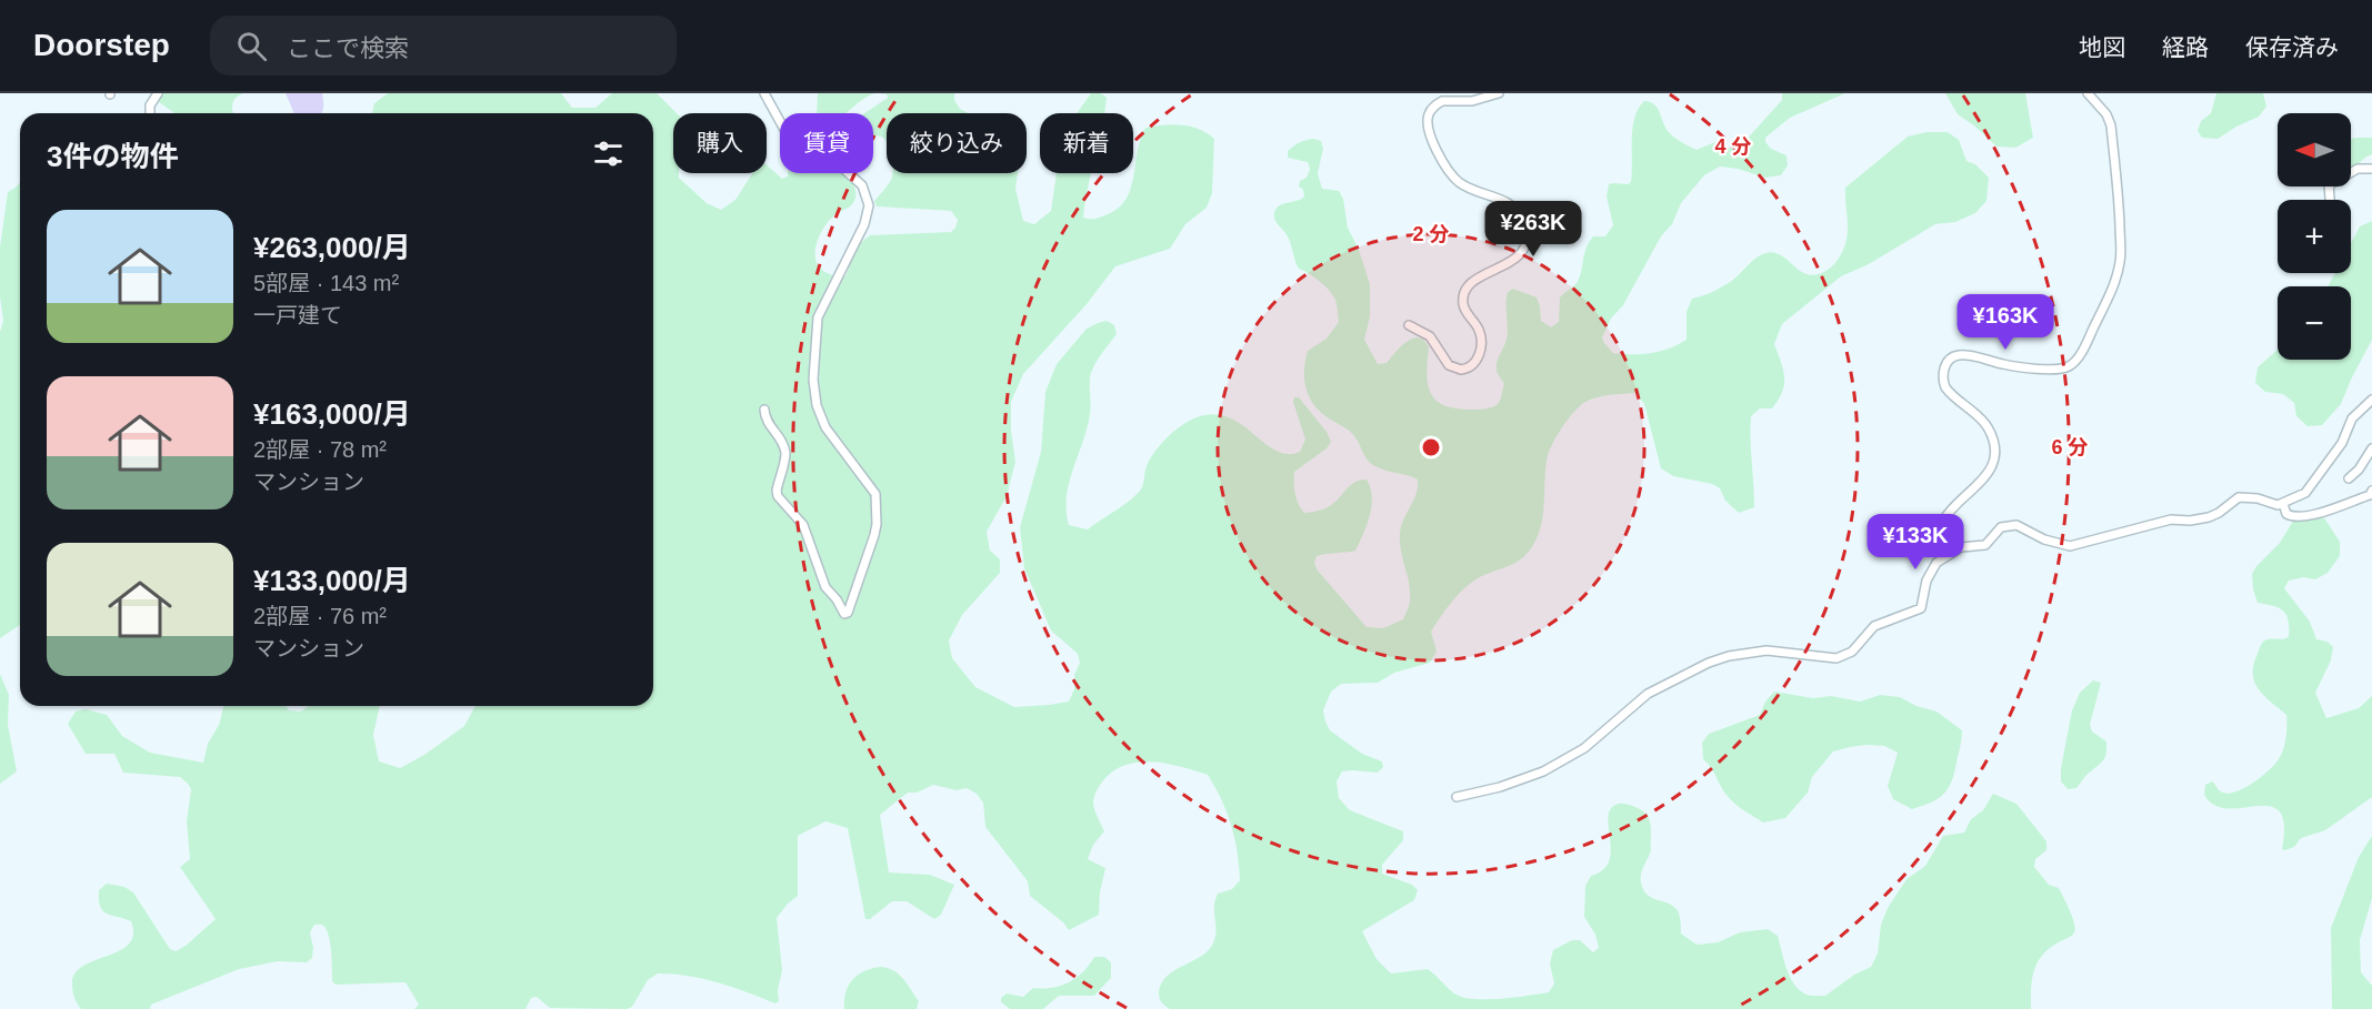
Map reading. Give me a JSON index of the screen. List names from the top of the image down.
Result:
{
  "north": "left",
  "page": {
    "header": "Doorstep",
    "search": "ここで検索",
    "nav": ["地図", "経路", "保存済み"],
    "map_buttons": ["+", "−"],
    "chip": [
      "購入",
      "賃貸",
      "絞り込み",
      "新着"
    ],
    "heading": "3件の物件",
    "list": [
      {
        "name": "¥263,000/月",
        "note": "5部屋 · 143 m² · 一戸建て"
      },
      {
        "name": "¥163,000/月",
        "note": "2部屋 · 78 m² · マンション"
      },
      {
        "name": "¥133,000/月",
        "note": "2部屋 · 76 m² · マンション"
      }
    ],
    "price": ["¥263K", "¥163K", "¥133K"]
  },
  "rings": ["4 分", "2 分", "6 分"]
}
